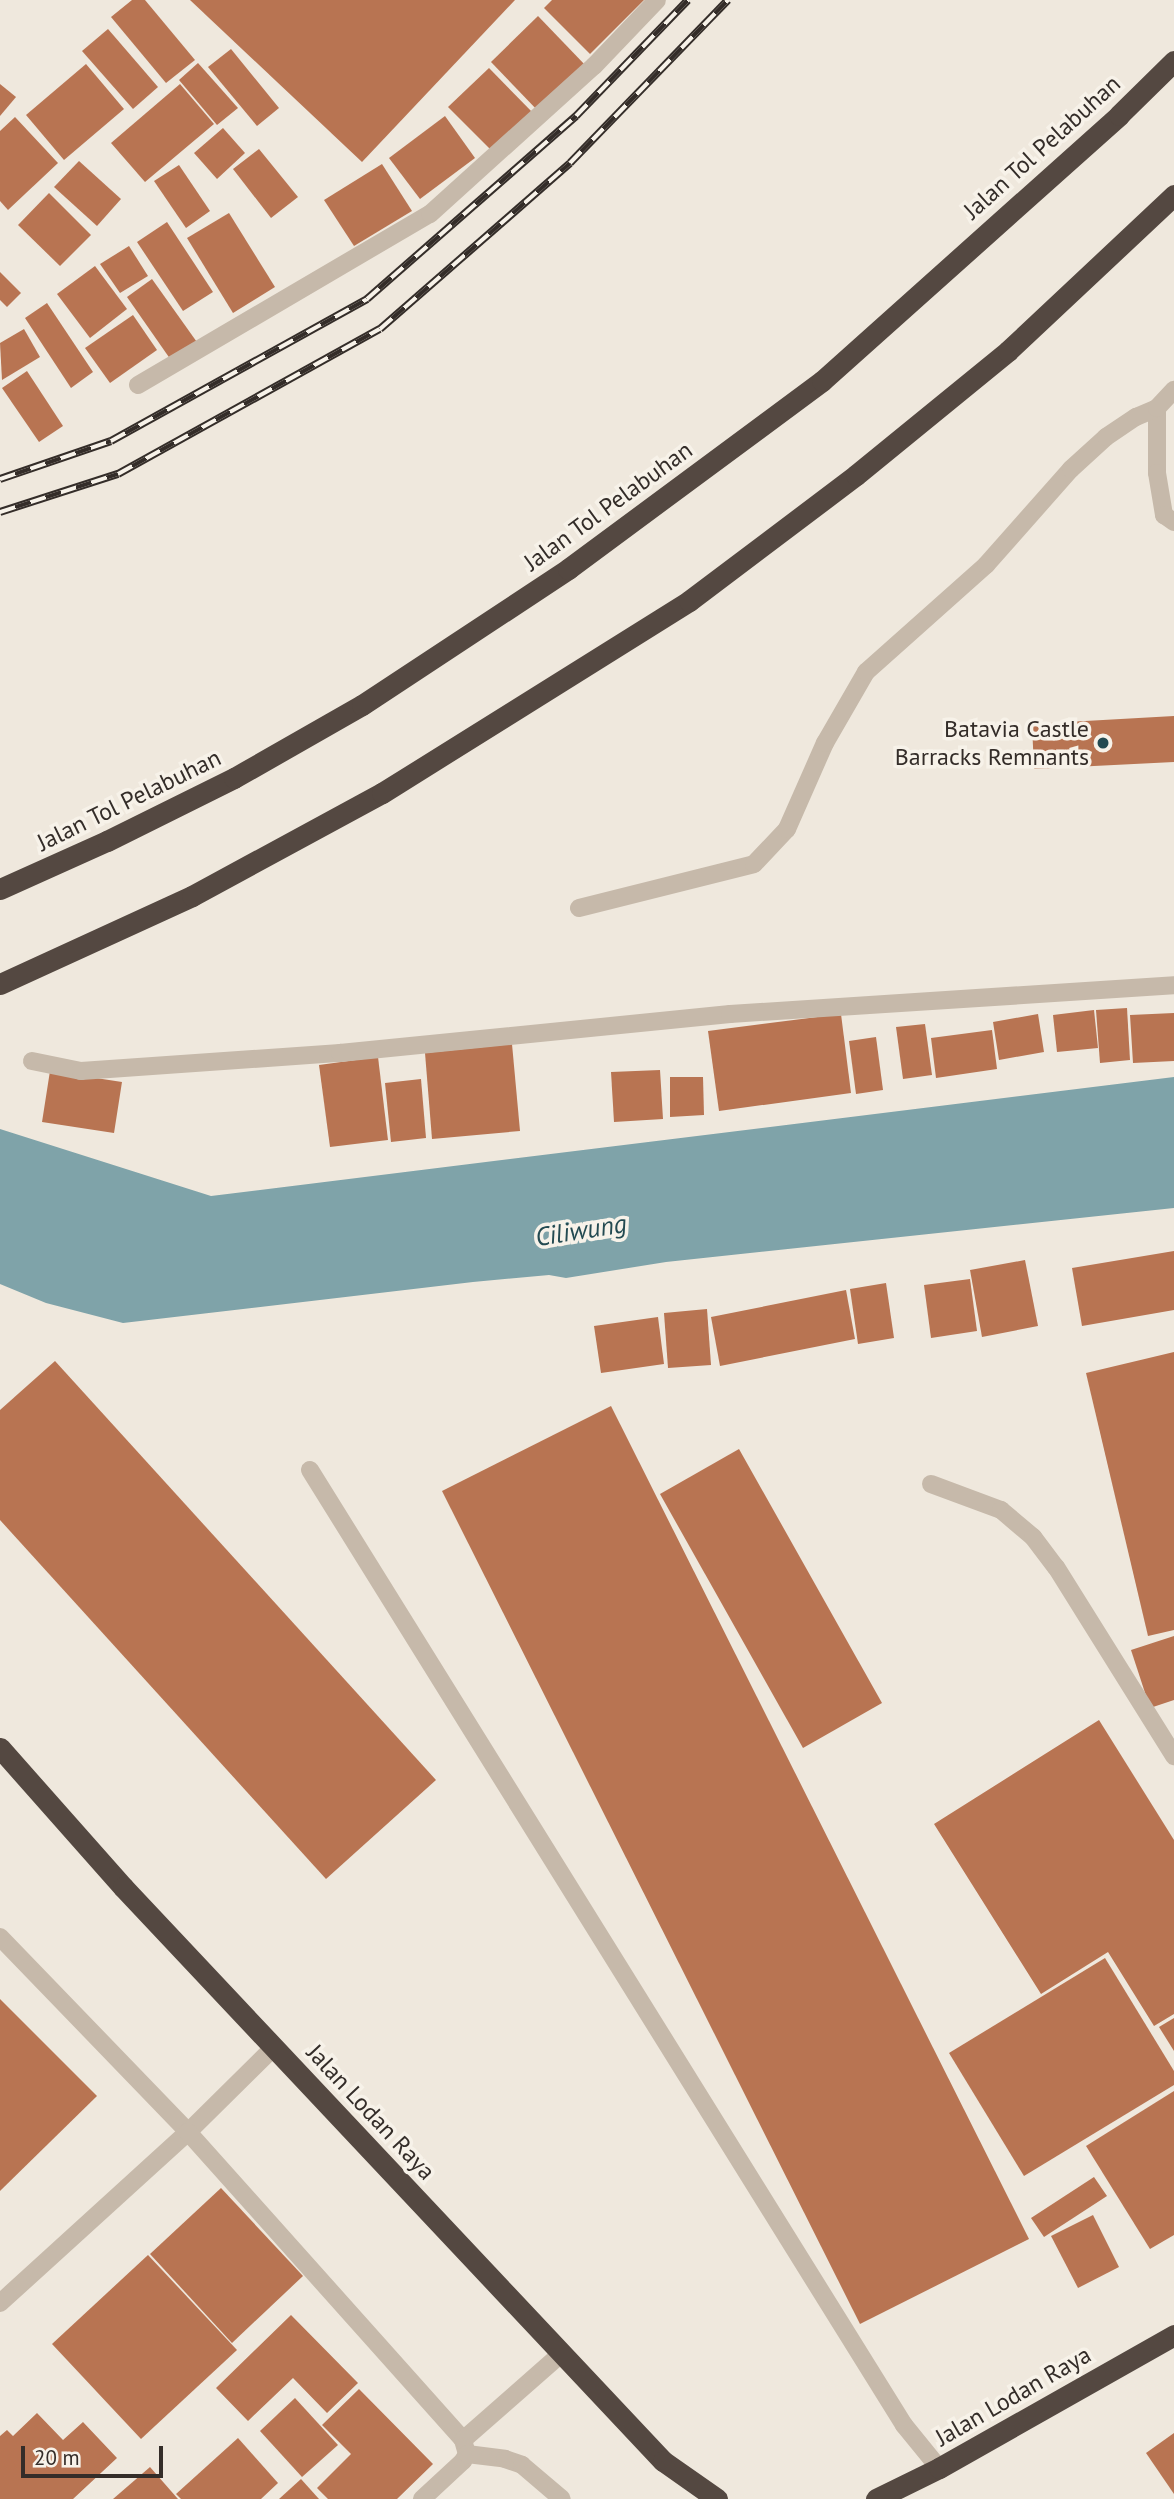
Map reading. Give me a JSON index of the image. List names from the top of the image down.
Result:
{
  "streets": {
    "highway": ["Jalan Tol Pelabuhan", "Jalan Lodan Raya"]
  },
  "water": ["Ciliwung"],
  "places": ["Batavia Castle Barracks Remnants"],
  "scale_bar": "20 m"
}
